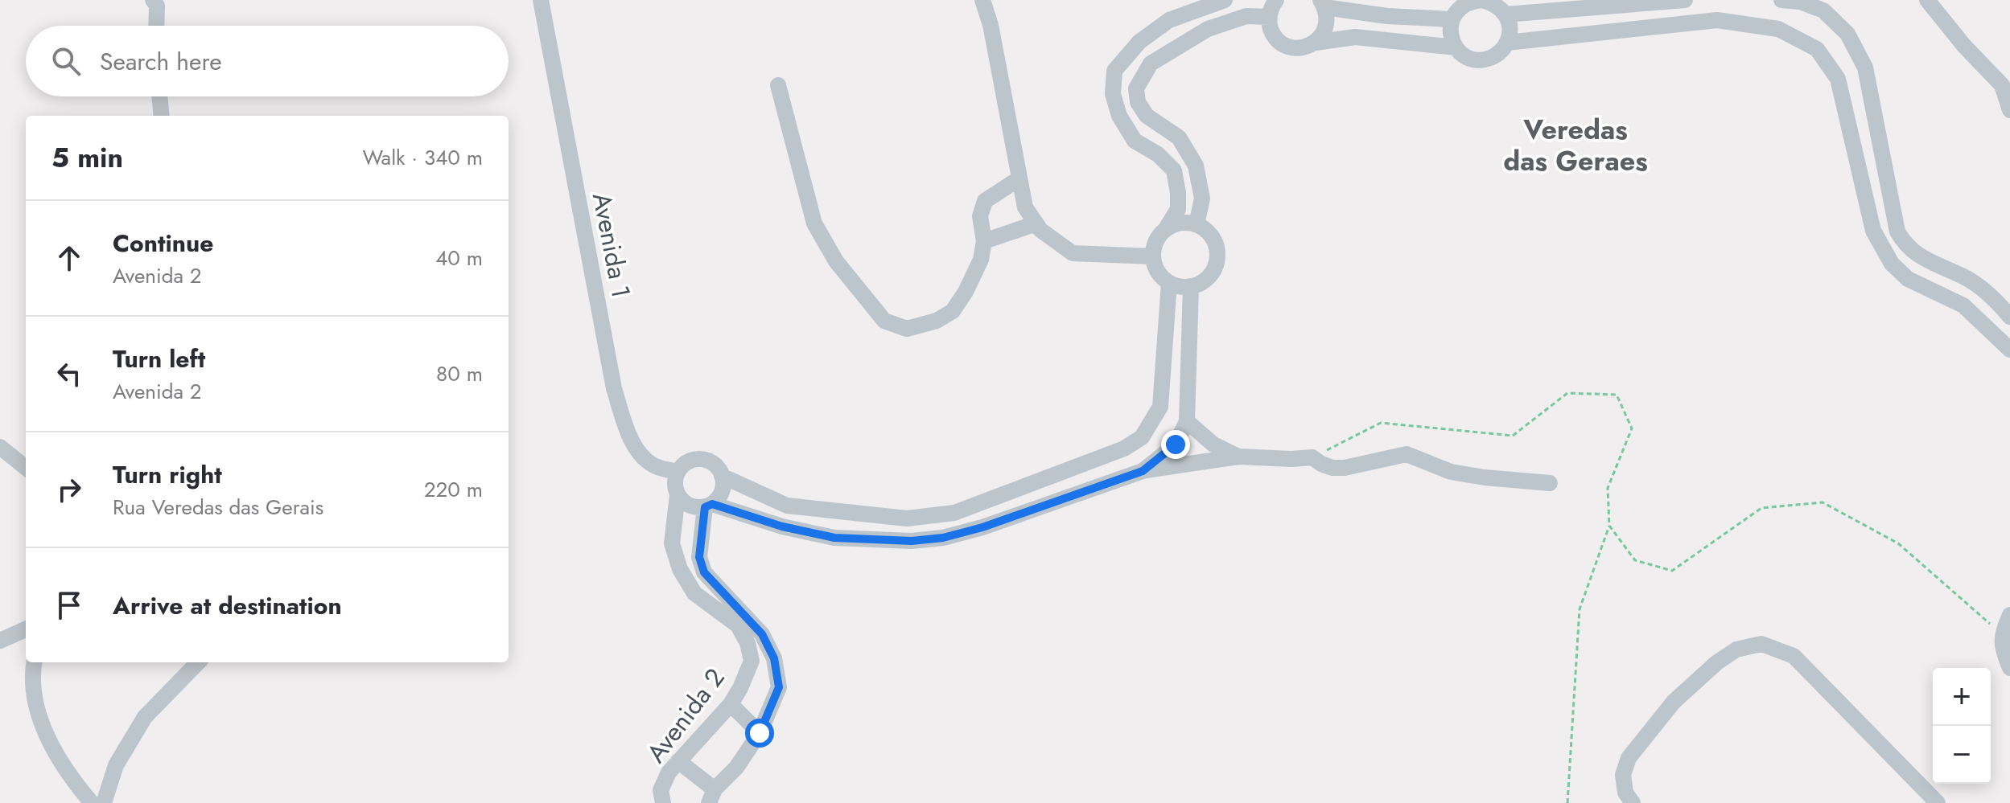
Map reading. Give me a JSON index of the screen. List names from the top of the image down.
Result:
{
  "streets": {
    "street": ["Avenida 1", "Avenida 2"]
  },
  "crossings": [
    ["Avenida 1", "Avenida 2"]
  ],
  "districts": ["Veredas das Geraes"],
  "page": {
    "search": "Search here",
    "heading": ["5 min", "Walk · 340 m"],
    "list": [
      ["Continue", "Avenida 2", "40 m"],
      ["Turn left", "Avenida 2", "80 m"],
      ["Turn right", "Rua Veredas das Gerais", "220 m"],
      "Arrive at destination"
    ],
    "map_buttons": ["+", "−"]
  }
}
